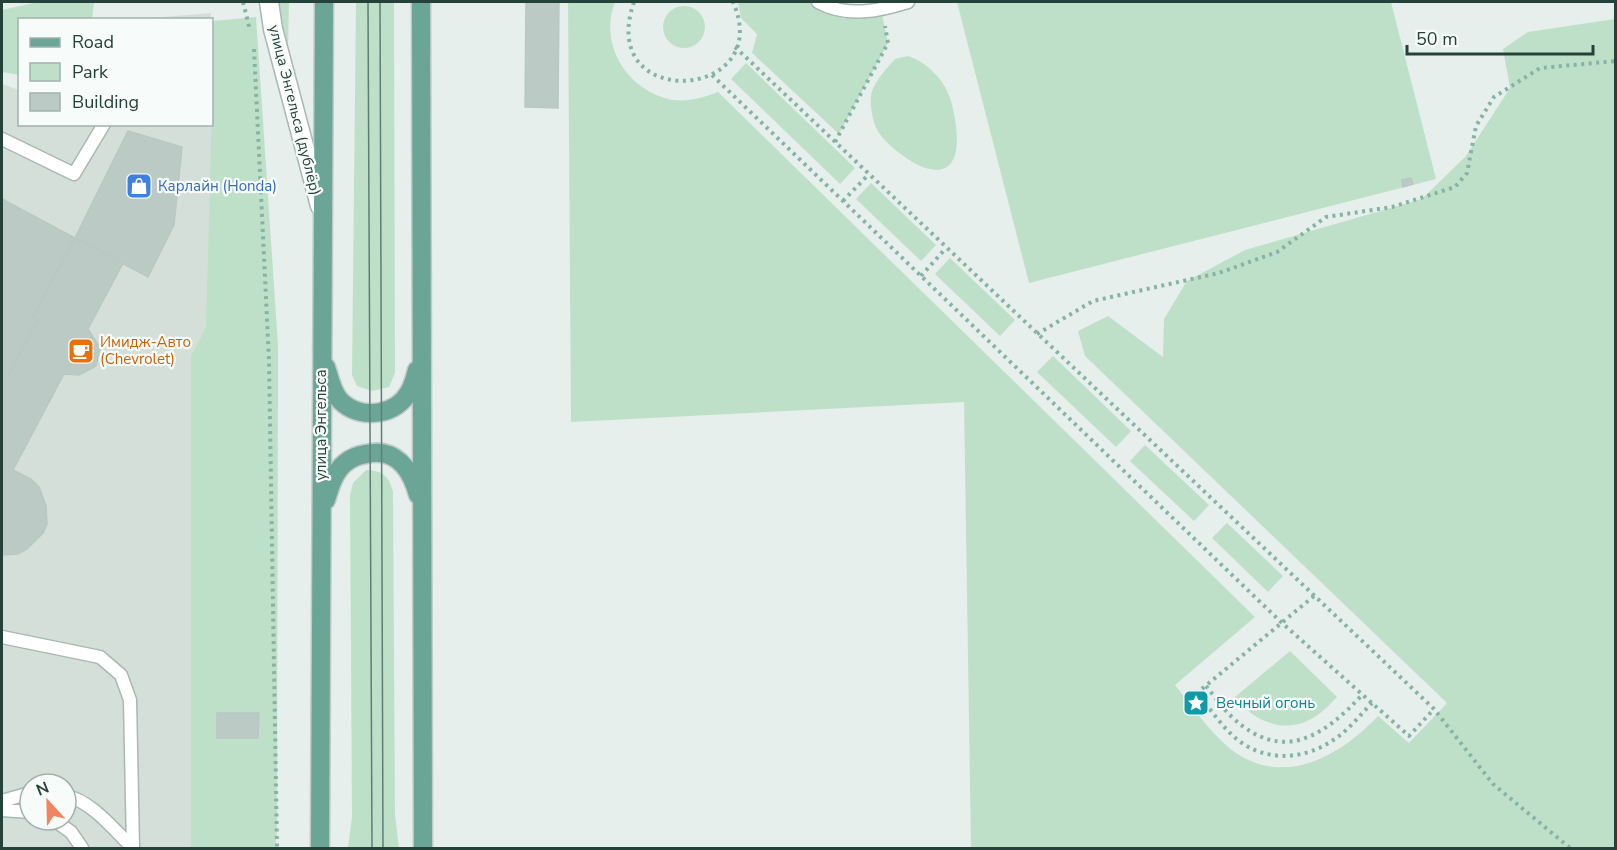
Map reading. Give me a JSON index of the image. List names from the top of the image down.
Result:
{
  "streets": {
    "main road": ["улица Энгельса"],
    "street": ["улица Энгельса (дублёр)"]
  },
  "crossings": [
    ["улица Энгельса (дублёр)", "улица Энгельса"]
  ],
  "places": {
    "shop": ["Карлайн (Honda)"],
    "cafe": ["Имидж-Авто (Chevrolet)"],
    "place": ["Вечный огонь"]
  },
  "legend": ["Road", "Park", "Building"],
  "scale_bar": "50 m",
  "north": "top"
}
